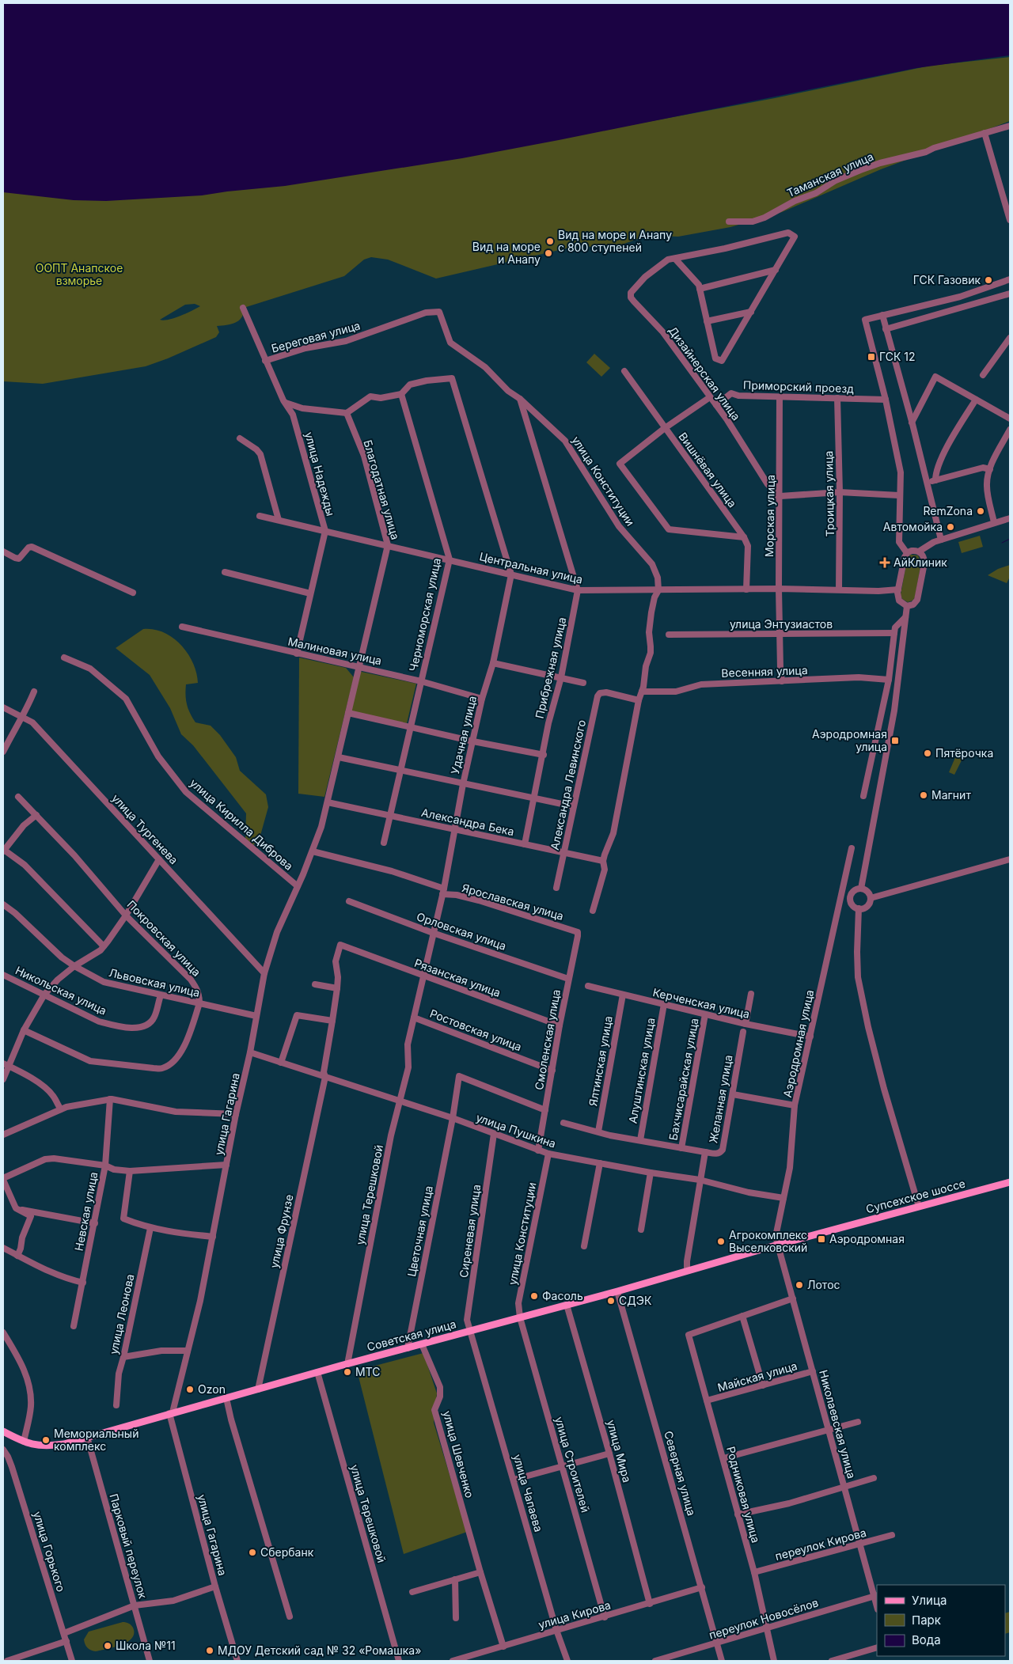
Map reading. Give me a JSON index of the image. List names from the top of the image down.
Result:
{
  "streets": {
    "main road": ["Супсехское шоссе", "Советская улица"],
    "street": [
      "Таманская улица",
      "Береговая улица",
      "Дизайнерская улица",
      "Приморский проезд",
      "Вишнёвая улица",
      "улица Надежды",
      "улица Конституции",
      "Благодатная улица",
      "Троицкая улица",
      "Морская улица",
      "Центральная улица",
      "Черноморская улица",
      "улица Энтузиастов",
      "Малиновая улица",
      "Прибрежная улица",
      "Весенняя улица",
      "Удачная улица",
      "Александра Левинского",
      "Александра Бека",
      "улица Кирилла Диброва",
      "улица Тургенева",
      "Ярославская улица",
      "Орловская улица",
      "Покровская улица",
      "Рязанская улица",
      "Львовская улица",
      "Никольская улица",
      "Керченская улица",
      "Ростовская улица",
      "Смоленская улица",
      "Аэродромная улица",
      "Ялтинская улица",
      "Алуштинская улица",
      "Бахчисарайская улица",
      "Желанная улица",
      "улица Гагарина",
      "улица Пушкина",
      "улица Терешковой",
      "Невская улица",
      "улица Фрунзе",
      "Цветочная улица",
      "Сиреневая улица",
      "улица Леонова",
      "Майская улица",
      "Николаевская улица",
      "улица Мира",
      "улица Шевченко",
      "улица Строителей",
      "Северная улица",
      "улица Чапаева",
      "Родниковая улица",
      "переулок Кирова",
      "Парковый переулок",
      "улица Горького",
      "улица Кирова",
      "переулок Новосёлов"
    ]
  },
  "crossings": [
    ["Береговая улица", "улица Надежды"],
    ["Береговая улица", "улица Конституции"],
    ["Дизайнерская улица", "Приморский проезд"],
    ["Дизайнерская улица", "Морская улица"],
    ["Приморский проезд", "Троицкая улица"],
    ["Приморский проезд", "Морская улица"],
    ["Вишнёвая улица", "Центральная улица"],
    ["улица Надежды", "Центральная улица"],
    ["улица Надежды", "Малиновая улица"],
    ["улица Конституции", "Центральная улица"],
    ["улица Конституции", "Прибрежная улица"],
    ["улица Конституции", "Весенняя улица"],
    ["улица Конституции", "Александра Левинского"],
    ["улица Конституции", "Александра Бека"],
    ["улица Конституции", "улица Пушкина"],
    ["улица Конституции", "Советская улица"],
    ["улица Конституции", "улица Строителей"],
    ["Благодатная улица", "Центральная улица"],
    ["Благодатная улица", "Малиновая улица"],
    ["Благодатная улица", "улица Гагарина"],
    ["Троицкая улица", "Центральная улица"],
    ["Морская улица", "Центральная улица"],
    ["Морская улица", "улица Энтузиастов"],
    ["Морская улица", "Весенняя улица"],
    ["Центральная улица", "Черноморская улица"],
    ["Центральная улица", "Прибрежная улица"],
    ["Центральная улица", "Удачная улица"],
    ["Черноморская улица", "Малиновая улица"],
    ["Черноморская улица", "Удачная улица"],
    ["Черноморская улица", "Александра Бека"],
    ["Малиновая улица", "Удачная улица"],
    ["Прибрежная улица", "Александра Бека"],
    ["Удачная улица", "Александра Бека"],
    ["Удачная улица", "Ярославская улица"],
    ["Удачная улица", "Орловская улица"],
    ["Удачная улица", "Рязанская улица"],
    ["Удачная улица", "Ростовская улица"],
    ["Удачная улица", "улица Пушкина"],
    ["Удачная улица", "улица Терешковой"],
    ["Александра Левинского", "Александра Бека"],
    ["Александра Бека", "улица Гагарина"],
    ["улица Кирилла Диброва", "улица Гагарина"],
    ["улица Тургенева", "улица Гагарина"],
    ["Ярославская улица", "Смоленская улица"],
    ["Ярославская улица", "улица Гагарина"],
    ["Орловская улица", "Смоленская улица"],
    ["Покровская улица", "Львовская улица"],
    ["Рязанская улица", "Смоленская улица"],
    ["Рязанская улица", "улица Фрунзе"],
    ["Львовская улица", "Никольская улица"],
    ["Львовская улица", "улица Гагарина"],
    ["Керченская улица", "Аэродромная улица"],
    ["Керченская улица", "Ялтинская улица"],
    ["Керченская улица", "Алуштинская улица"],
    ["Керченская улица", "Бахчисарайская улица"],
    ["Ростовская улица", "Смоленская улица"],
    ["Смоленская улица", "улица Пушкина"],
    ["Смоленская улица", "Цветочная улица"],
    ["Аэродромная улица", "улица Пушкина"],
    ["Аэродромная улица", "Советская улица"],
    ["Аэродромная улица", "Николаевская улица"],
    ["Желанная улица", "улица Пушкина"],
    ["Желанная улица", "Советская улица"],
    ["улица Гагарина", "улица Пушкина"],
    ["улица Гагарина", "Советская улица"],
    ["улица Пушкина", "улица Терешковой"],
    ["улица Пушкина", "улица Фрунзе"],
    ["улица Пушкина", "Цветочная улица"],
    ["улица Пушкина", "Сиреневая улица"],
    ["улица Терешковой", "Советская улица"],
    ["Супсехское шоссе", "Советская улица"],
    ["улица Фрунзе", "Советская улица"],
    ["Цветочная улица", "Советская улица"],
    ["Сиреневая улица", "Советская улица"],
    ["Сиреневая улица", "улица Чапаева"],
    ["Советская улица", "Николаевская улица"],
    ["Советская улица", "улица Мира"],
    ["Советская улица", "улица Шевченко"],
    ["Советская улица", "улица Строителей"],
    ["Советская улица", "Северная улица"],
    ["Советская улица", "улица Чапаева"],
    ["Советская улица", "Парковый переулок"],
    ["Майская улица", "Николаевская улица"],
    ["Майская улица", "Родниковая улица"],
    ["Николаевская улица", "переулок Кирова"],
    ["Николаевская улица", "переулок Новосёлов"],
    ["улица Мира", "улица Кирова"],
    ["улица Шевченко", "улица Кирова"],
    ["улица Строителей", "улица Кирова"],
    ["Северная улица", "улица Кирова"],
    ["Северная улица", "переулок Новосёлов"],
    ["улица Чапаева", "улица Кирова"],
    ["Родниковая улица", "переулок Кирова"],
    ["Родниковая улица", "переулок Новосёлов"]
  ],
  "parks": ["ООПТ Анапское взморье"],
  "places": {
    "other": [
      "Вид на море и Анапу с 800 ступеней",
      "Вид на море и Анапу",
      "ГСК Газовик",
      "RemZona",
      "Автомойка",
      "Пятёрочка",
      "Магнит",
      "Агрокомплекс Выселковский",
      "Лотос",
      "Фасоль",
      "СДЭК",
      "МТС",
      "Ozon",
      "Мемориальный комплекс",
      "Сбербанк",
      "Школа №11",
      "МДОУ Детский сад № 32 «Ромашка»"
    ],
    "transit": ["ГСК 12", "Аэродромная улица", "Аэродромная"],
    "health": ["АйКлиник"]
  },
  "legend": ["Улица", "Парк", "Вода"]
}
